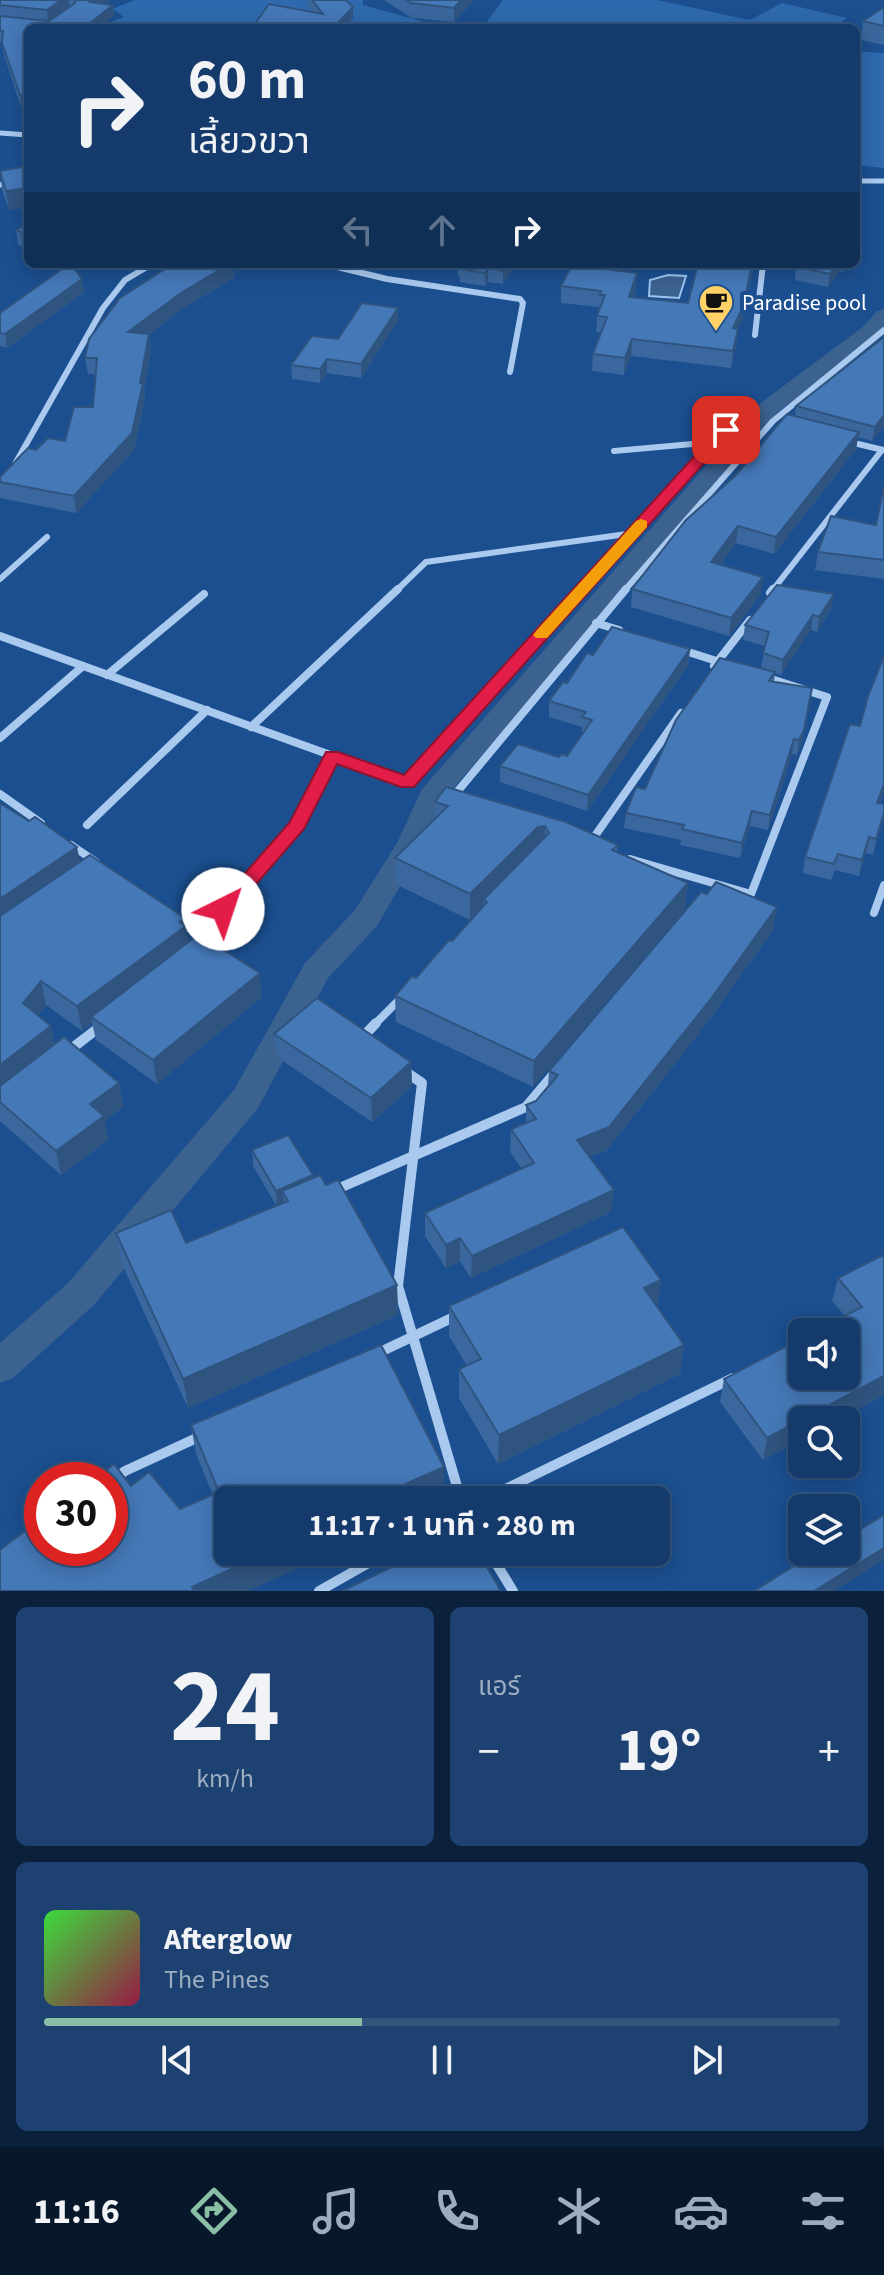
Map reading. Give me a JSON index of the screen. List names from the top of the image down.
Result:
{
  "places": {
    "cafe": ["Paradise pool"]
  },
  "page": {
    "turn": ["60 m", "เลี้ยวขวา"],
    "limit": "30",
    "trip": "11:17 · 1 นาที · 280 m",
    "tile": [
      ["24", "km/h"],
      "แอร์"
    ],
    "heat": ["−", "19°", "+"],
    "song": ["Afterglow", "The Pines"],
    "tabs": "11:16"
  }
}
